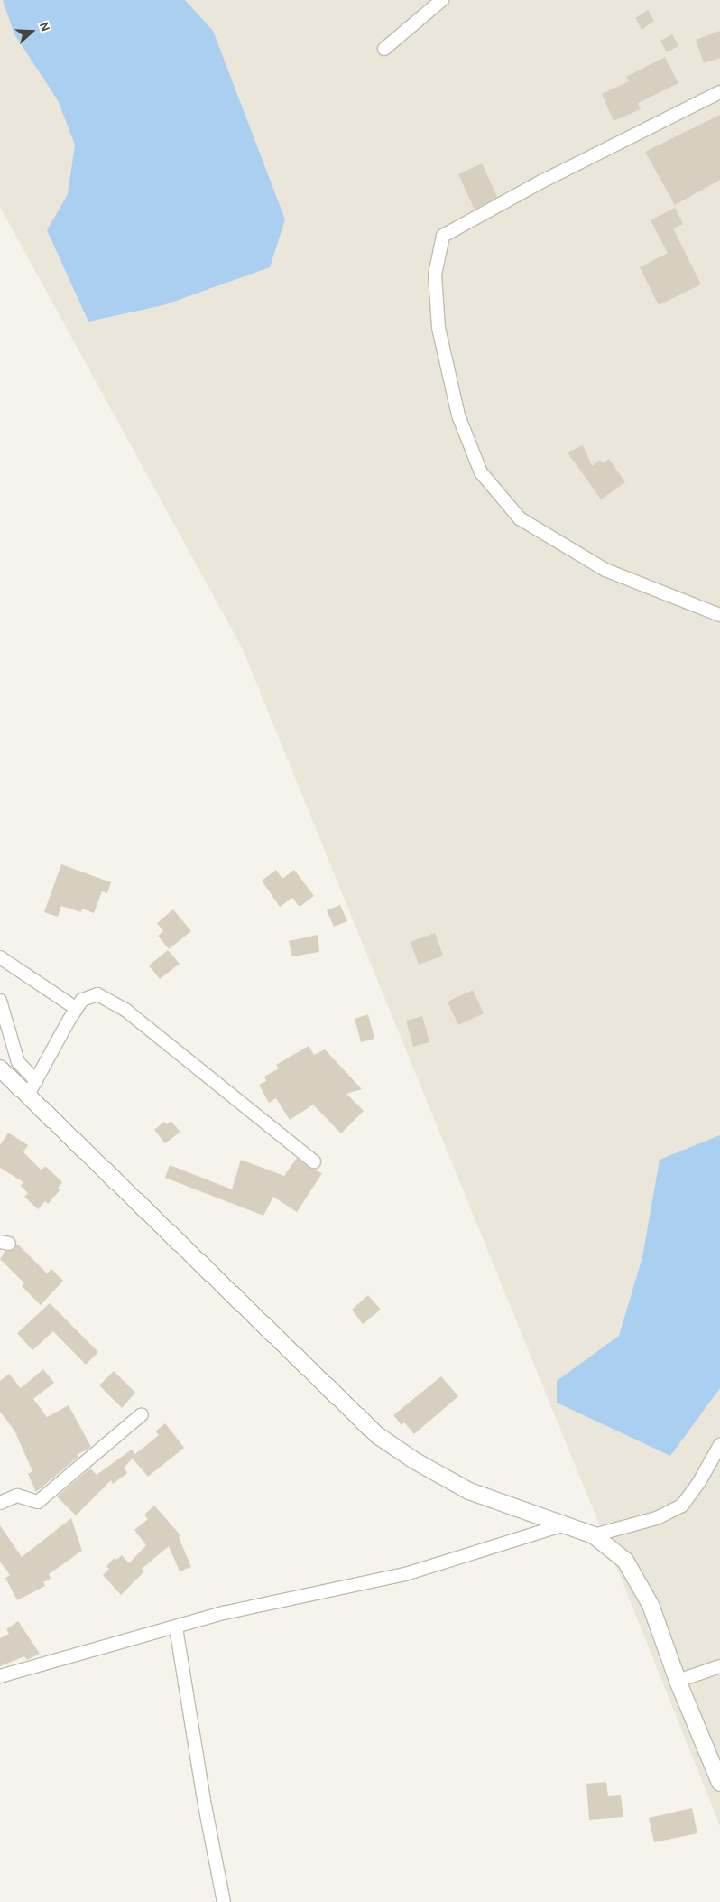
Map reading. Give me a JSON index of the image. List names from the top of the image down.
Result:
{
  "north": "right"
}
